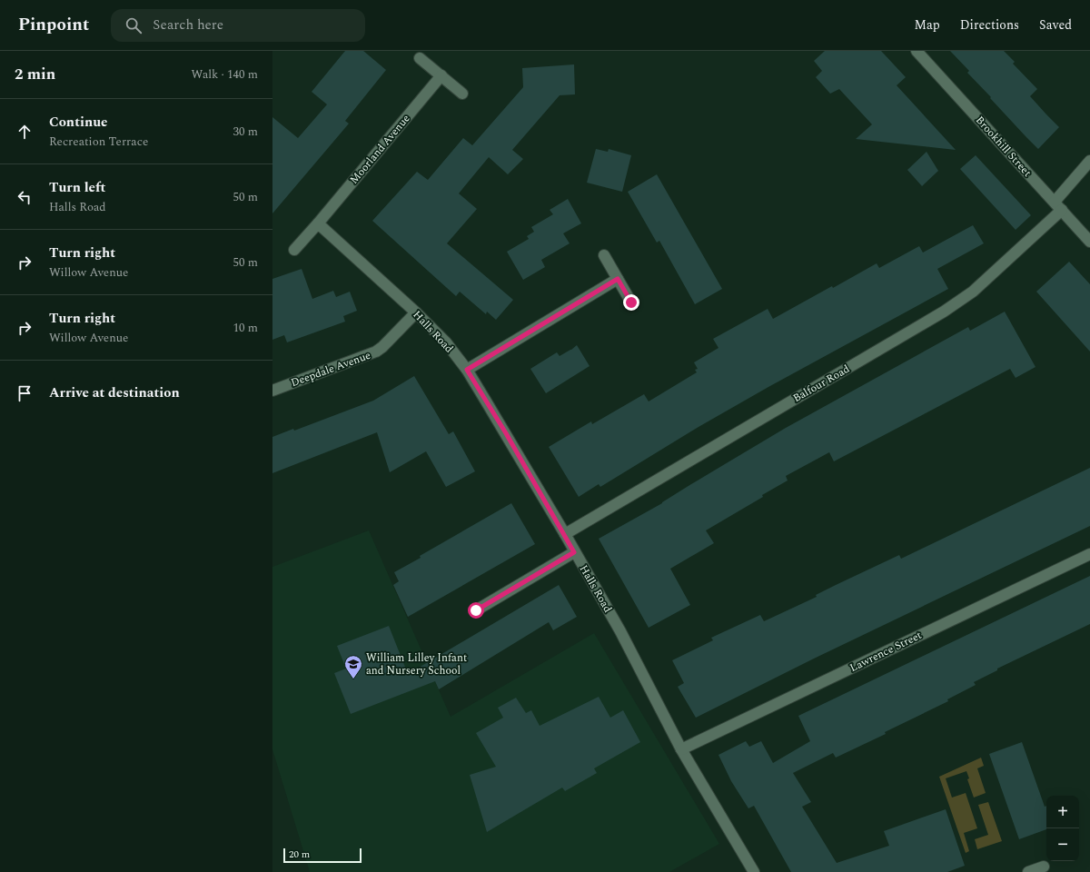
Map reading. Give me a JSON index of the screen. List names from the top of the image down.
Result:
{
  "streets": {
    "street": [
      "Brookhill Street",
      "Moorland Avenue",
      "Halls Road",
      "Deepdale Avenue",
      "Balfour Road",
      "Lawrence Street"
    ]
  },
  "crossings": [
    ["Brookhill Street", "Balfour Road"],
    ["Moorland Avenue", "Halls Road"],
    ["Halls Road", "Deepdale Avenue"],
    ["Halls Road", "Balfour Road"],
    ["Halls Road", "Lawrence Street"]
  ],
  "places": {
    "school or university": ["William Lilley Infant and Nursery School"]
  },
  "scale_bar": "20 m",
  "page": {
    "header": "Pinpoint",
    "search": "Search here",
    "nav": ["Map", "Directions", "Saved"],
    "heading": ["2 min", "Walk · 140 m"],
    "list": [
      ["Continue", "Recreation Terrace", "30 m"],
      ["Turn left", "Halls Road", "50 m"],
      ["Turn right", "Willow Avenue", "50 m"],
      ["Turn right", "Willow Avenue", "10 m"],
      "Arrive at destination"
    ],
    "map_buttons": ["+", "−"],
    "scale": "20 m"
  }
}
